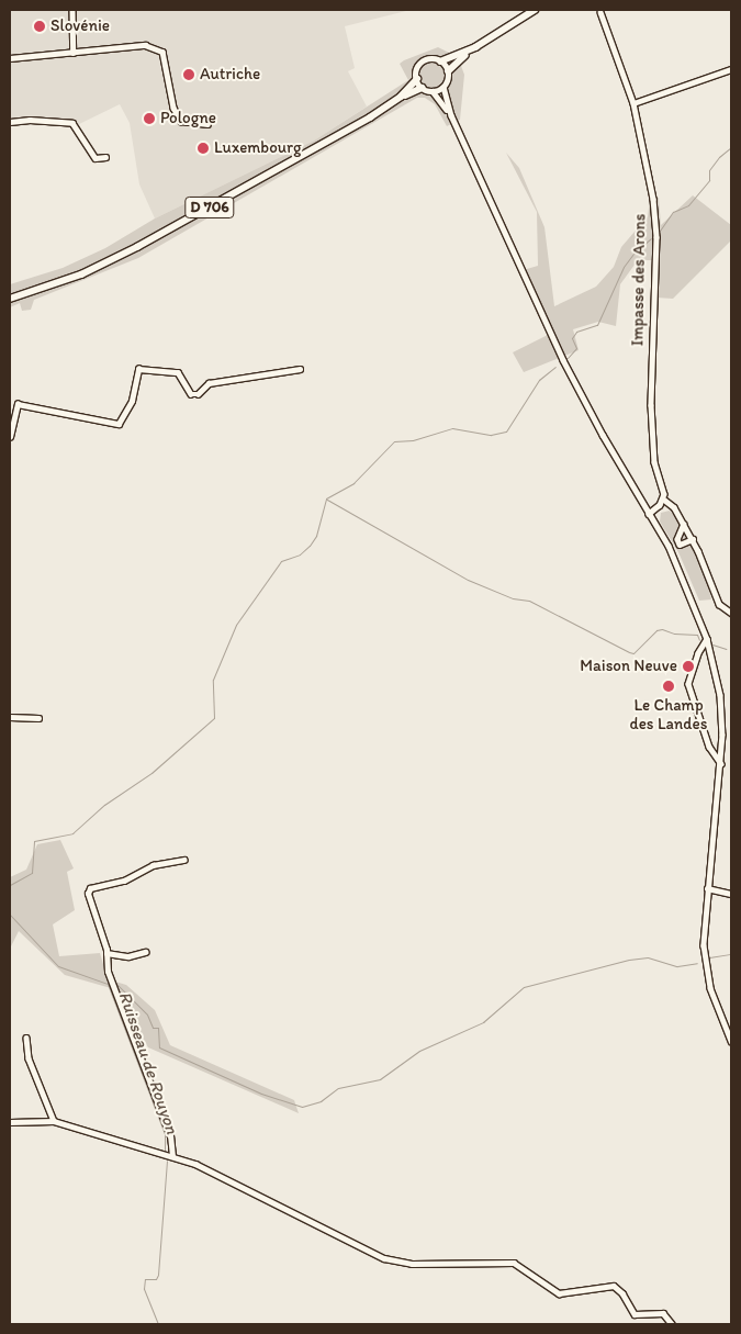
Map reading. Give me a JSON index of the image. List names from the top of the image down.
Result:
{
  "streets": {
    "main road": ["D 706"],
    "street": ["Impasse des Arons"]
  },
  "water": ["Ruisseau de Rouyon"],
  "places": [
    "Slovénie",
    "Autriche",
    "Pologne",
    "Luxembourg",
    "Maison Neuve",
    "Le Champ des Landes"
  ]
}
